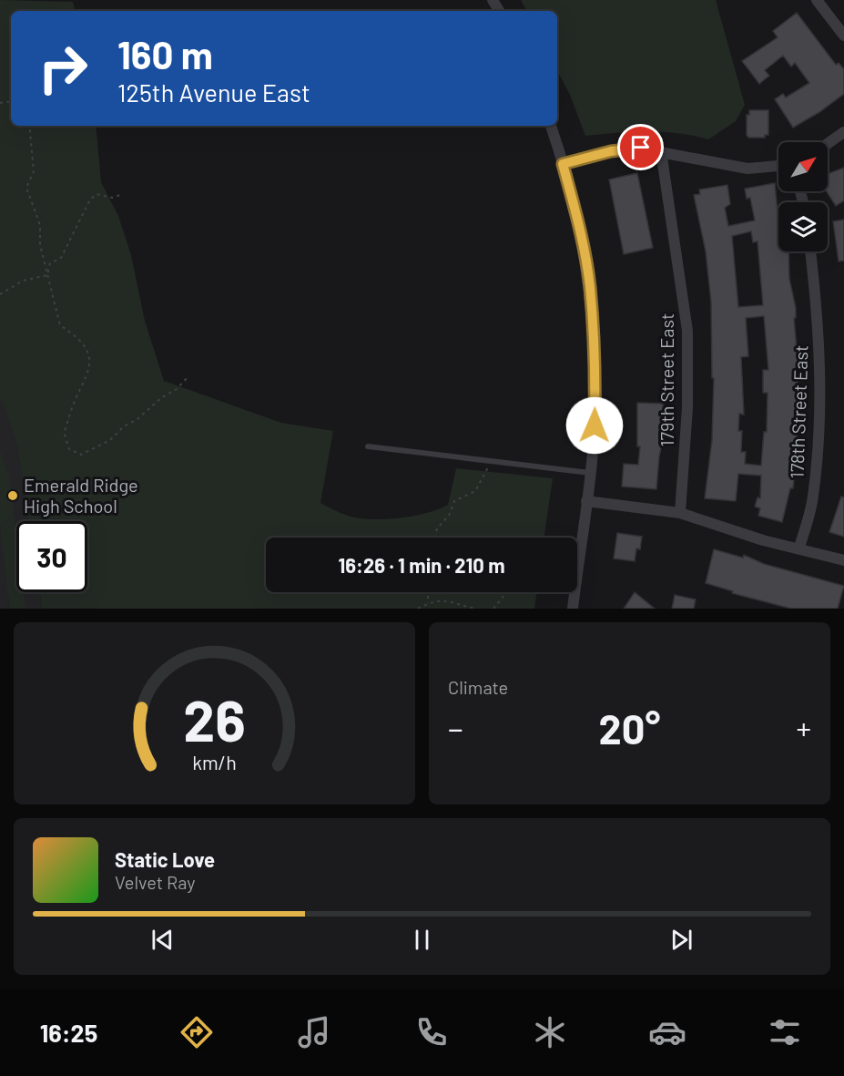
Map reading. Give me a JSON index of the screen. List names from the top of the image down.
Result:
{
  "streets": {
    "street": ["179th Street East", "178th Street East"]
  },
  "places": ["Emerald Ridge High School"],
  "north": "top right",
  "page": {
    "turn": ["160 m", "125th Avenue East"],
    "limit": "30",
    "trip": "16:26 · 1 min · 210 m",
    "tile": "Climate",
    "heat": ["−", "20°", "+"],
    "song": ["Static Love", "Velvet Ray"],
    "tabs": "16:25",
    "gauge": ["26", "km/h"]
  }
}
